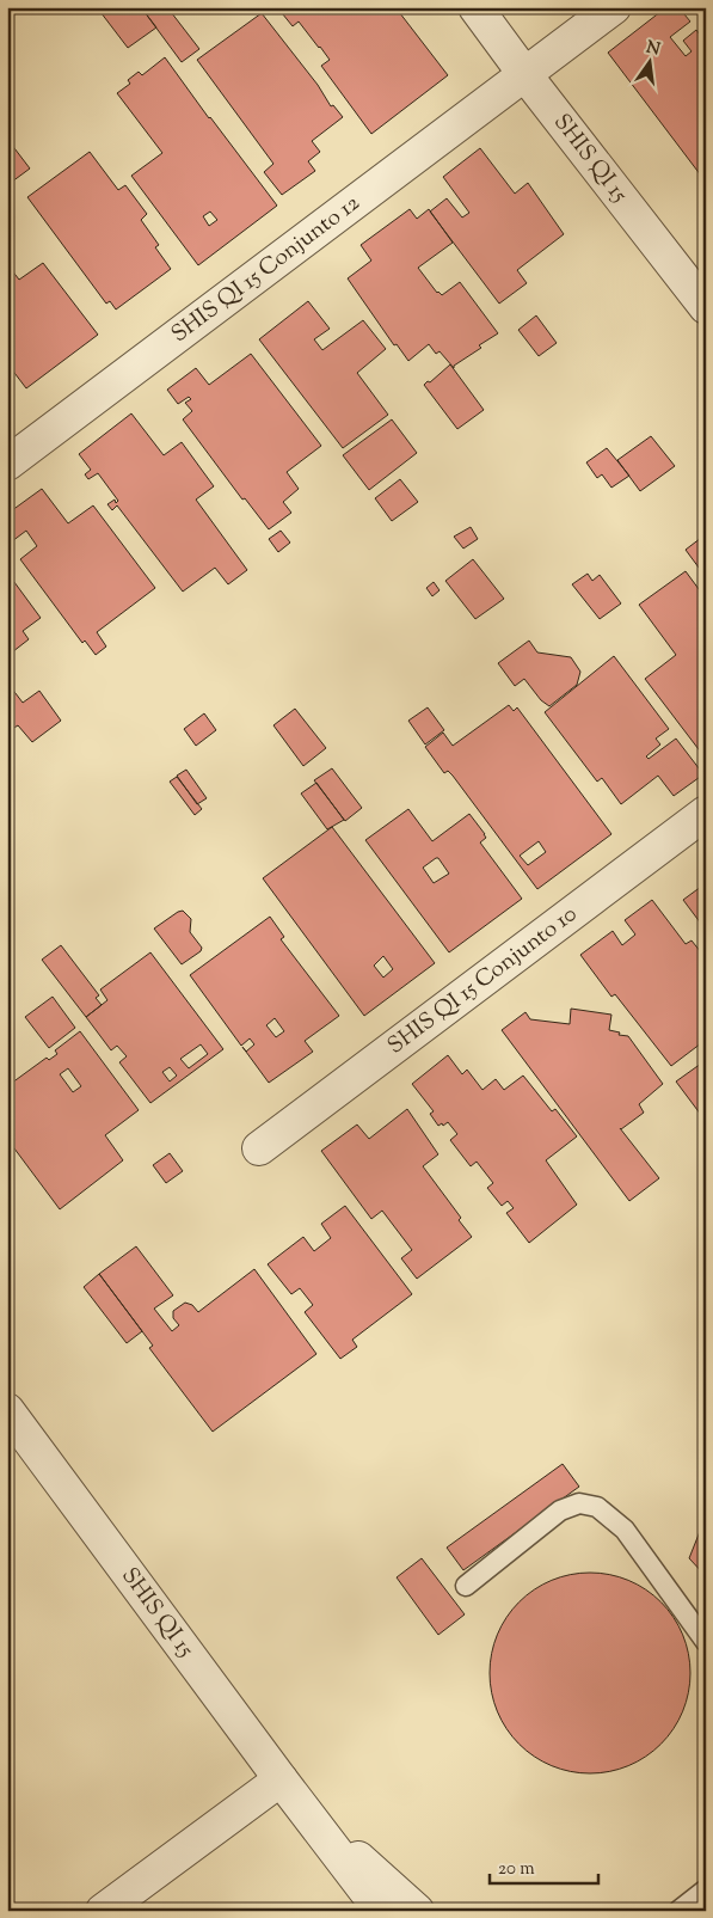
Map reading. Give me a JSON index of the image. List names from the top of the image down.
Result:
{
  "streets": {
    "street": ["SHIS QI 15", "SHIS QI 15 Conjunto 12", "SHIS QI 15 Conjunto 10"]
  },
  "crossings": [
    ["SHIS QI 15", "SHIS QI 15 Conjunto 12"]
  ],
  "scale_bar": "20 m",
  "north": "top"
}
